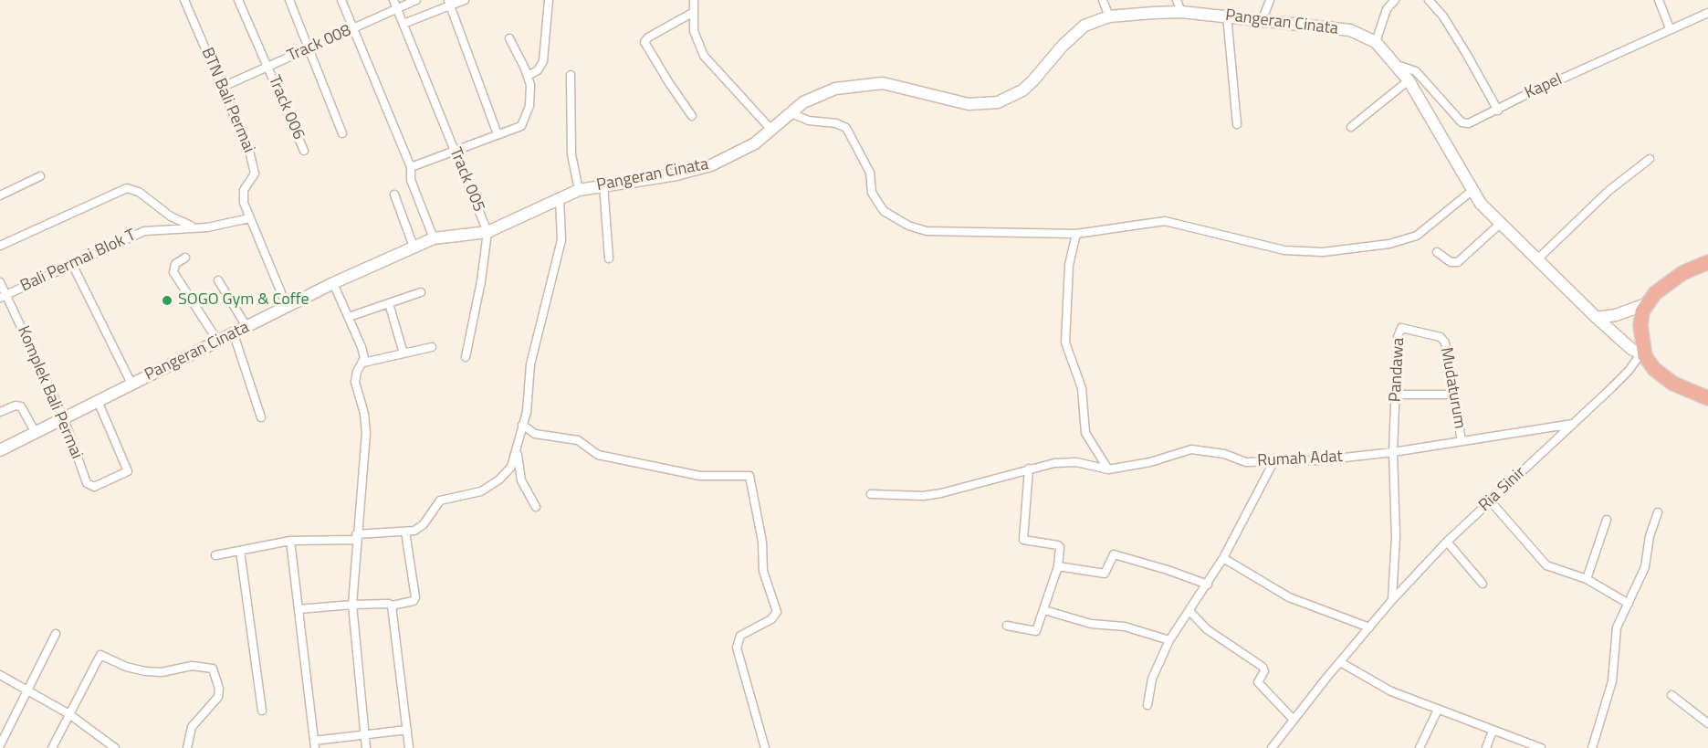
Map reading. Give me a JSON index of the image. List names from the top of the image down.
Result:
{
  "streets": {
    "street": [
      "Pangeran Cinata",
      "Track 008",
      "Kapel",
      "BTN Bali Permai",
      "Track 006",
      "Track 005",
      "Bali Permai Blok T",
      "Pandawa",
      "Mudaturum",
      "Komplek Bali Permai",
      "Rumah Adat",
      "Ria Sinir"
    ]
  },
  "crossings": [
    ["Pangeran Cinata", "Kapel"],
    ["Pangeran Cinata", "BTN Bali Permai"],
    ["Pangeran Cinata", "Track 005"],
    ["Pangeran Cinata", "Komplek Bali Permai"],
    ["Pangeran Cinata", "Ria Sinir"],
    ["Track 008", "BTN Bali Permai"],
    ["Track 008", "Track 006"],
    ["Track 008", "Track 005"],
    ["BTN Bali Permai", "Bali Permai Blok T"],
    ["Bali Permai Blok T", "Komplek Bali Permai"],
    ["Pandawa", "Mudaturum"],
    ["Pandawa", "Rumah Adat"],
    ["Pandawa", "Ria Sinir"],
    ["Mudaturum", "Rumah Adat"],
    ["Rumah Adat", "Ria Sinir"]
  ],
  "places": ["SOGO Gym & Coffe"]
}
